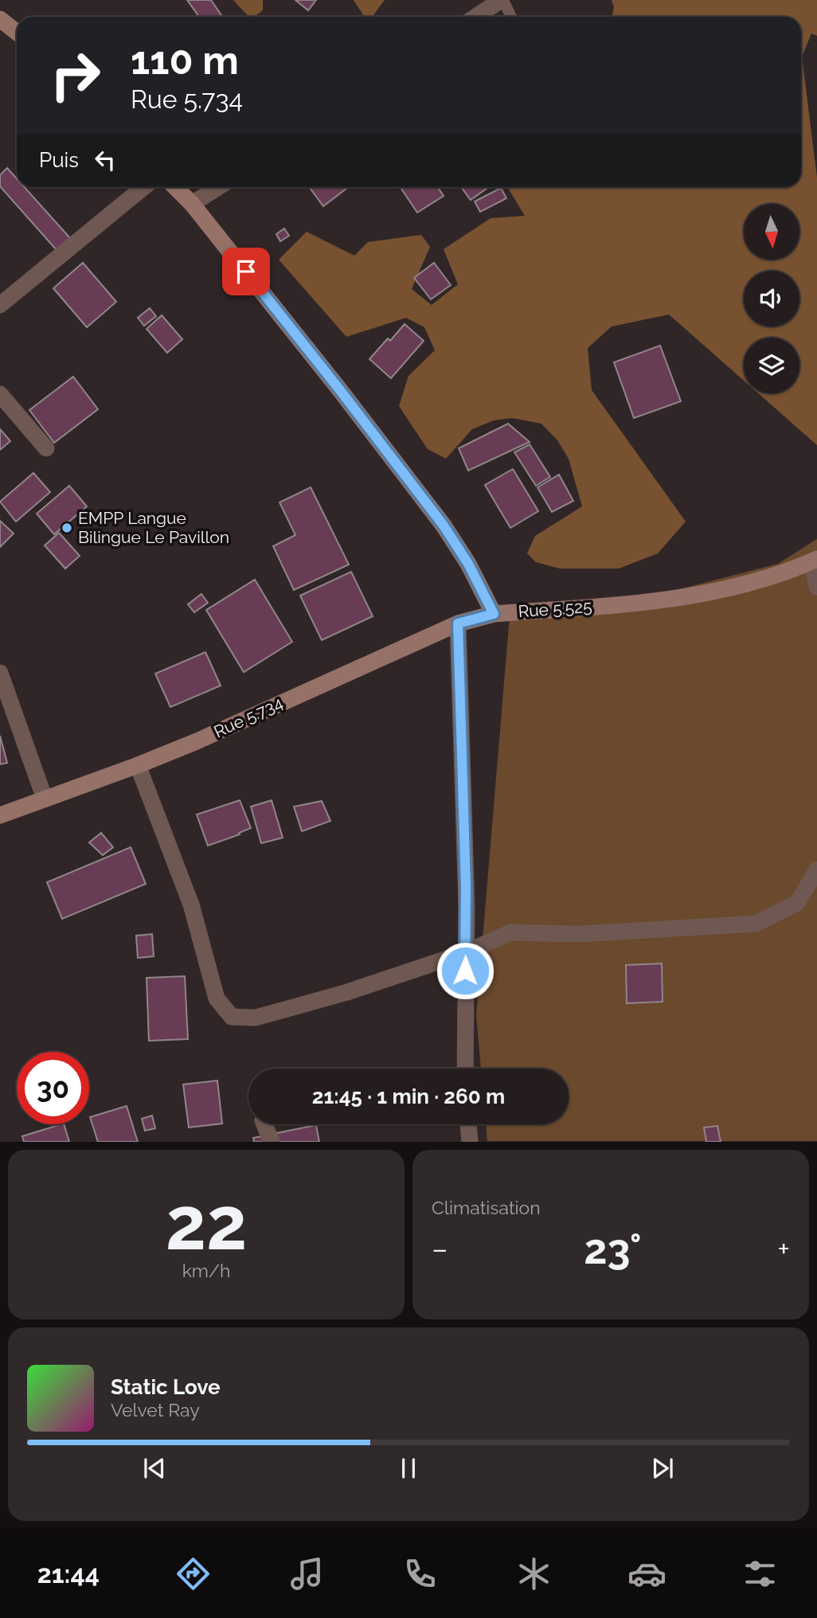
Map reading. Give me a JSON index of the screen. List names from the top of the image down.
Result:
{
  "streets": {
    "street": ["Rue 5.525", "Rue 5.734"]
  },
  "crossings": [
    ["Rue 5.525", "Rue 5.734"]
  ],
  "places": ["EMPP Langue Bilingue Le Pavillon"],
  "north": "bottom",
  "page": {
    "turn": ["110 m", "Rue 5.734"],
    "then": "Puis",
    "limit": "30",
    "trip": "21:45 · 1 min · 260 m",
    "tile": [
      ["22", "km/h"],
      "Climatisation"
    ],
    "heat": ["−", "23°", "+"],
    "song": ["Static Love", "Velvet Ray"],
    "tabs": "21:44"
  }
}
